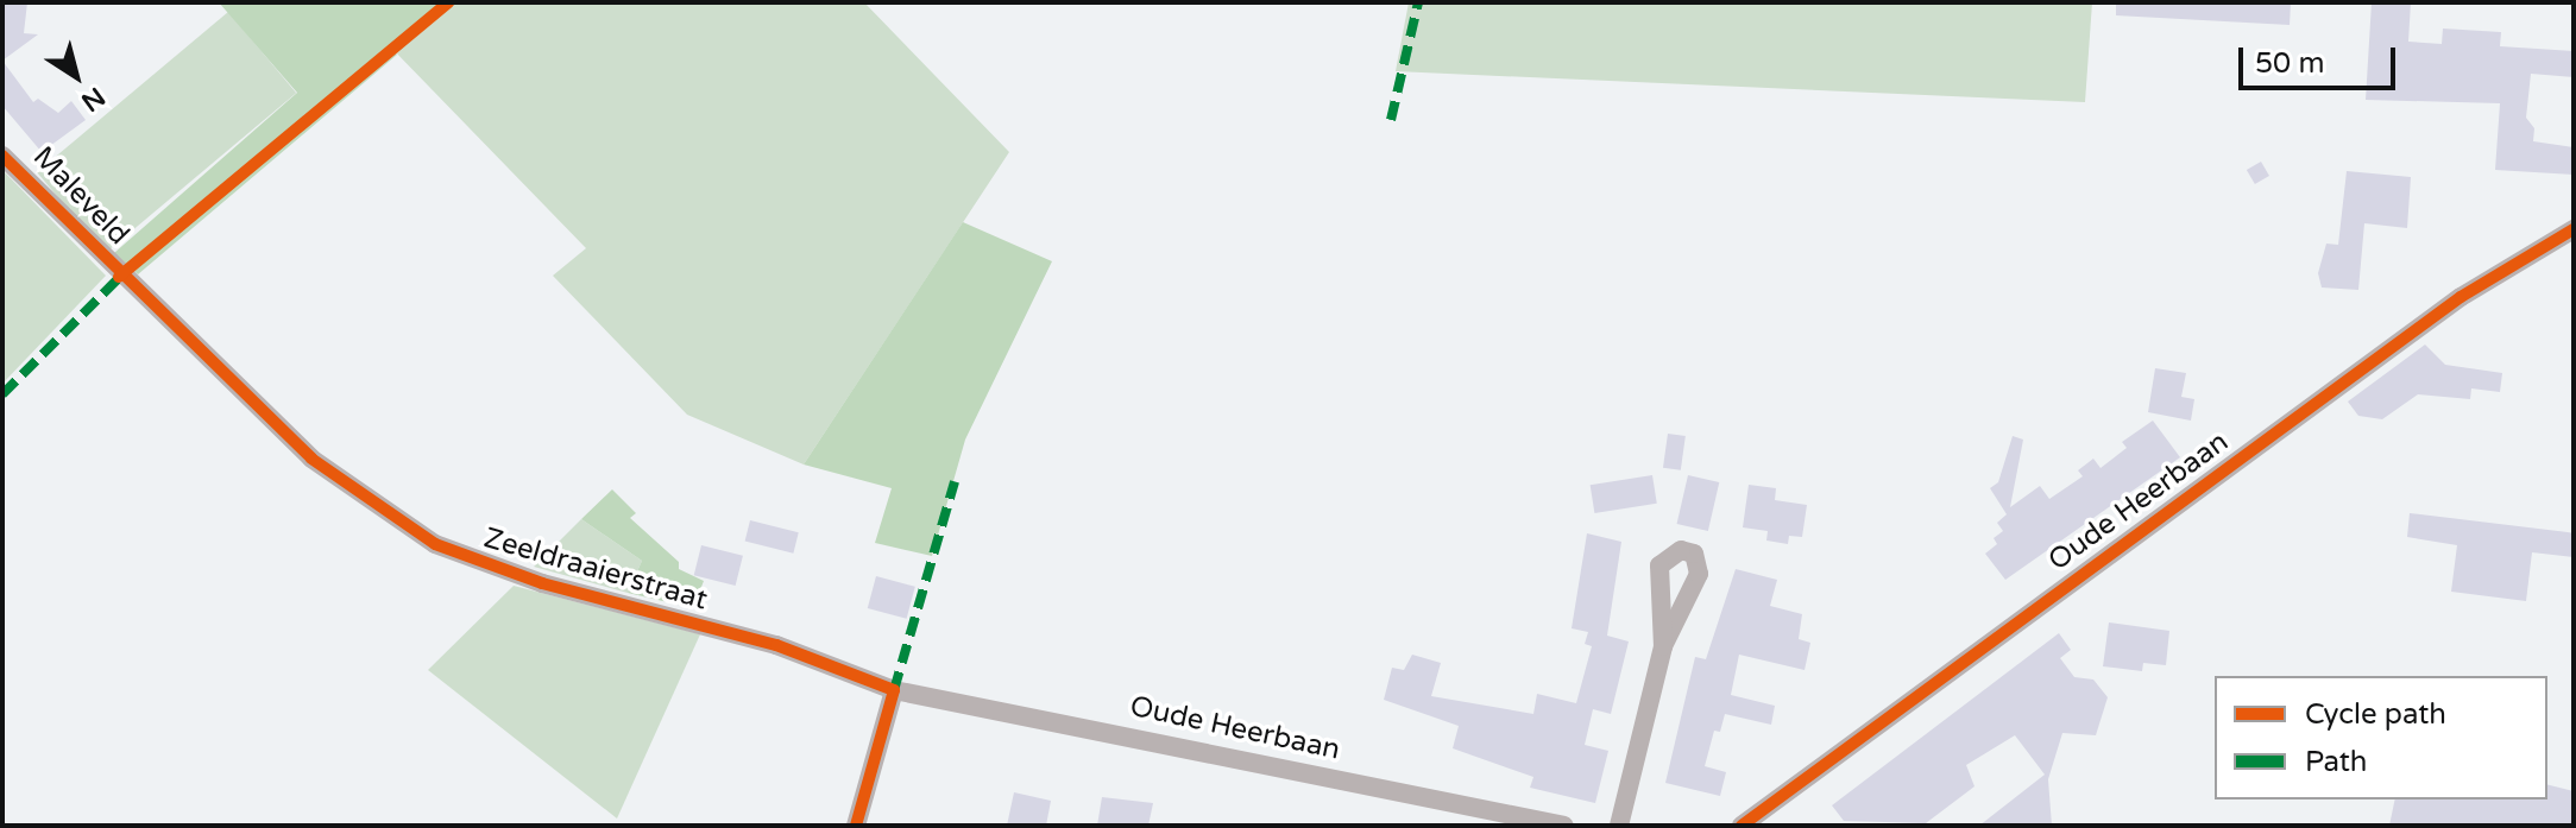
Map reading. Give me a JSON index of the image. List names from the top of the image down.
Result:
{
  "streets": {
    "street": ["Maleveld", "Oude Heerbaan", "Zeeldraaierstraat"]
  },
  "crossings": [
    ["Maleveld", "Zeeldraaierstraat"],
    ["Oude Heerbaan", "Zeeldraaierstraat"]
  ],
  "legend": ["Cycle path", "Path"],
  "scale_bar": "50 m",
  "north": "bottom right"
}
